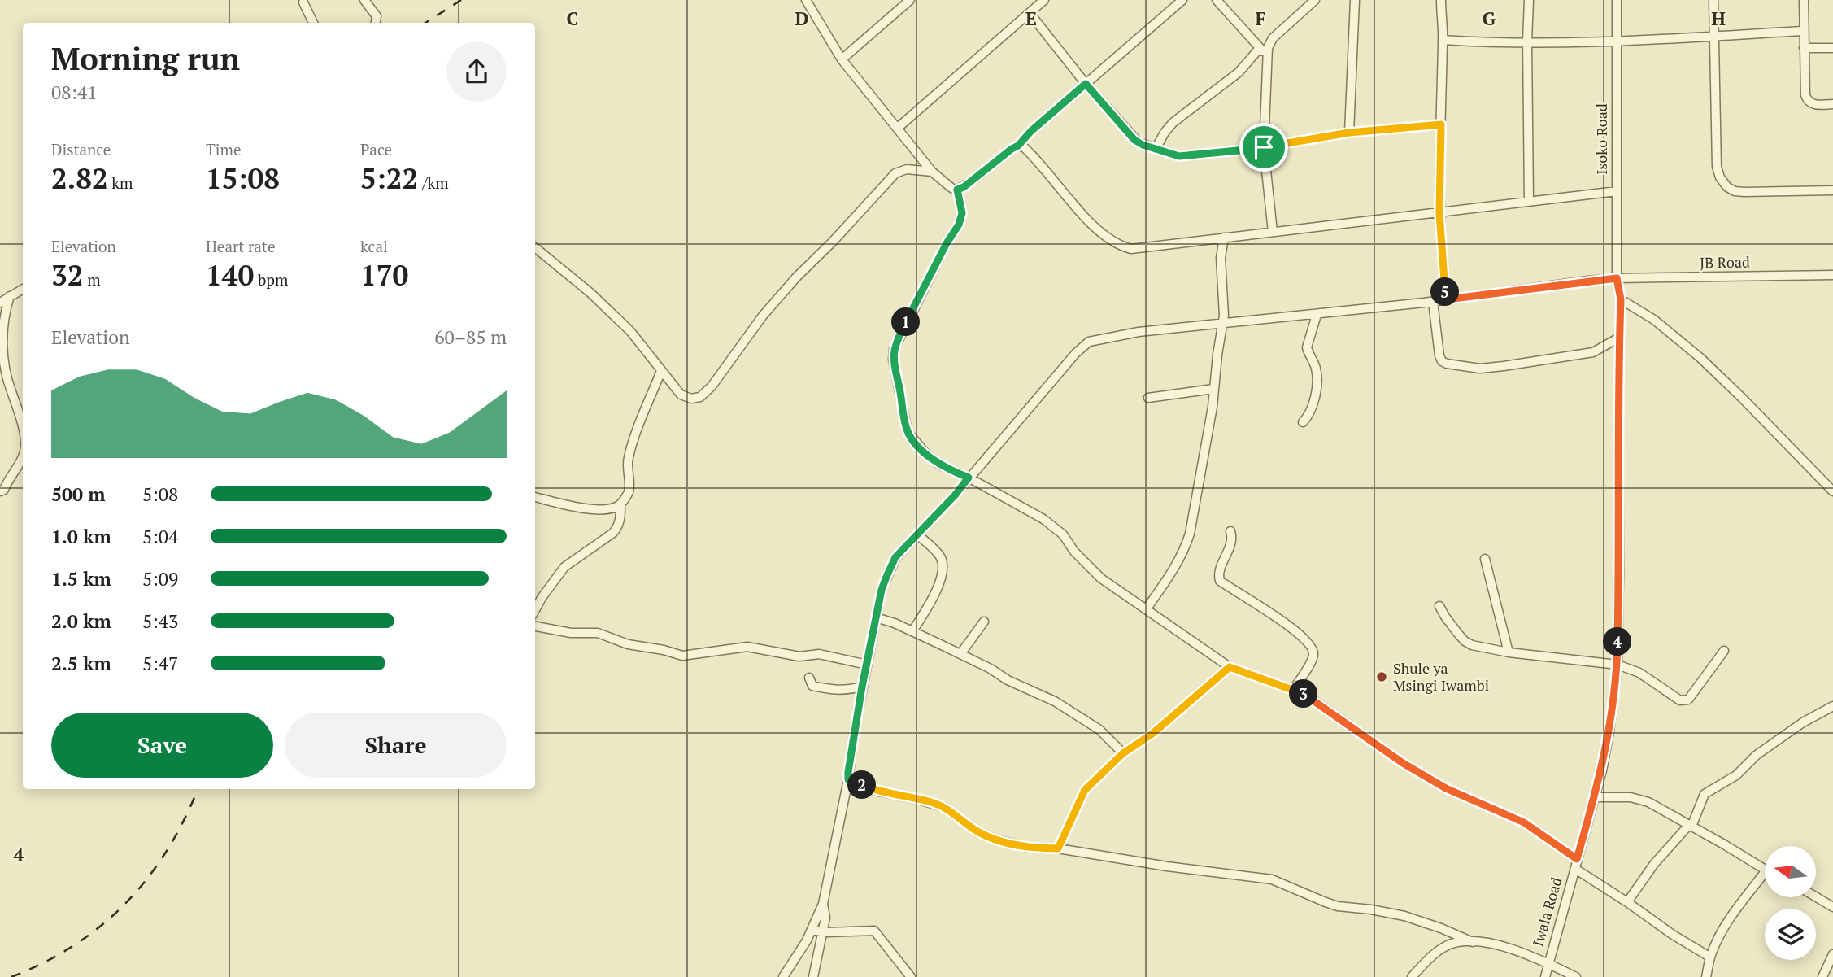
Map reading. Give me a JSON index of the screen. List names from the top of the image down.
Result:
{
  "streets": {
    "street": ["Isoko Road", "JB Road", "Iwala Road"]
  },
  "crossings": [
    ["Isoko Road", "JB Road"],
    ["Isoko Road", "Iwala Road"],
    ["JB Road", "Iwala Road"]
  ],
  "places": ["Shule ya Msingi Iwambi"],
  "north": "left",
  "page": {
    "heading": ["Morning run", "08:41"],
    "stats": [
      ["Distance", "2.82 km"],
      ["Time", "15:08"],
      ["Pace", "5:22 /km"],
      ["Elevation", "32 m"],
      ["Heart rate", "140 bpm"],
      ["kcal", "170"]
    ],
    "pins": [
      "5",
      "1",
      "4",
      "3",
      "2"
    ],
    "chart": ["Elevation", "60–85 m"],
    "list": [
      {
        "name": "500 m",
        "note": "5:08"
      },
      {
        "name": "1.0 km",
        "note": "5:04"
      },
      {
        "name": "1.5 km",
        "note": "5:09"
      },
      {
        "name": "2.0 km",
        "note": "5:43"
      },
      {
        "name": "2.5 km",
        "note": "5:47"
      }
    ],
    "buttons": ["Save", "Share"]
  },
  "grid": {
    "columns": [
      "C",
      "D",
      "E",
      "F",
      "G",
      "H"
    ],
    "rows": ["4"]
  }
}
